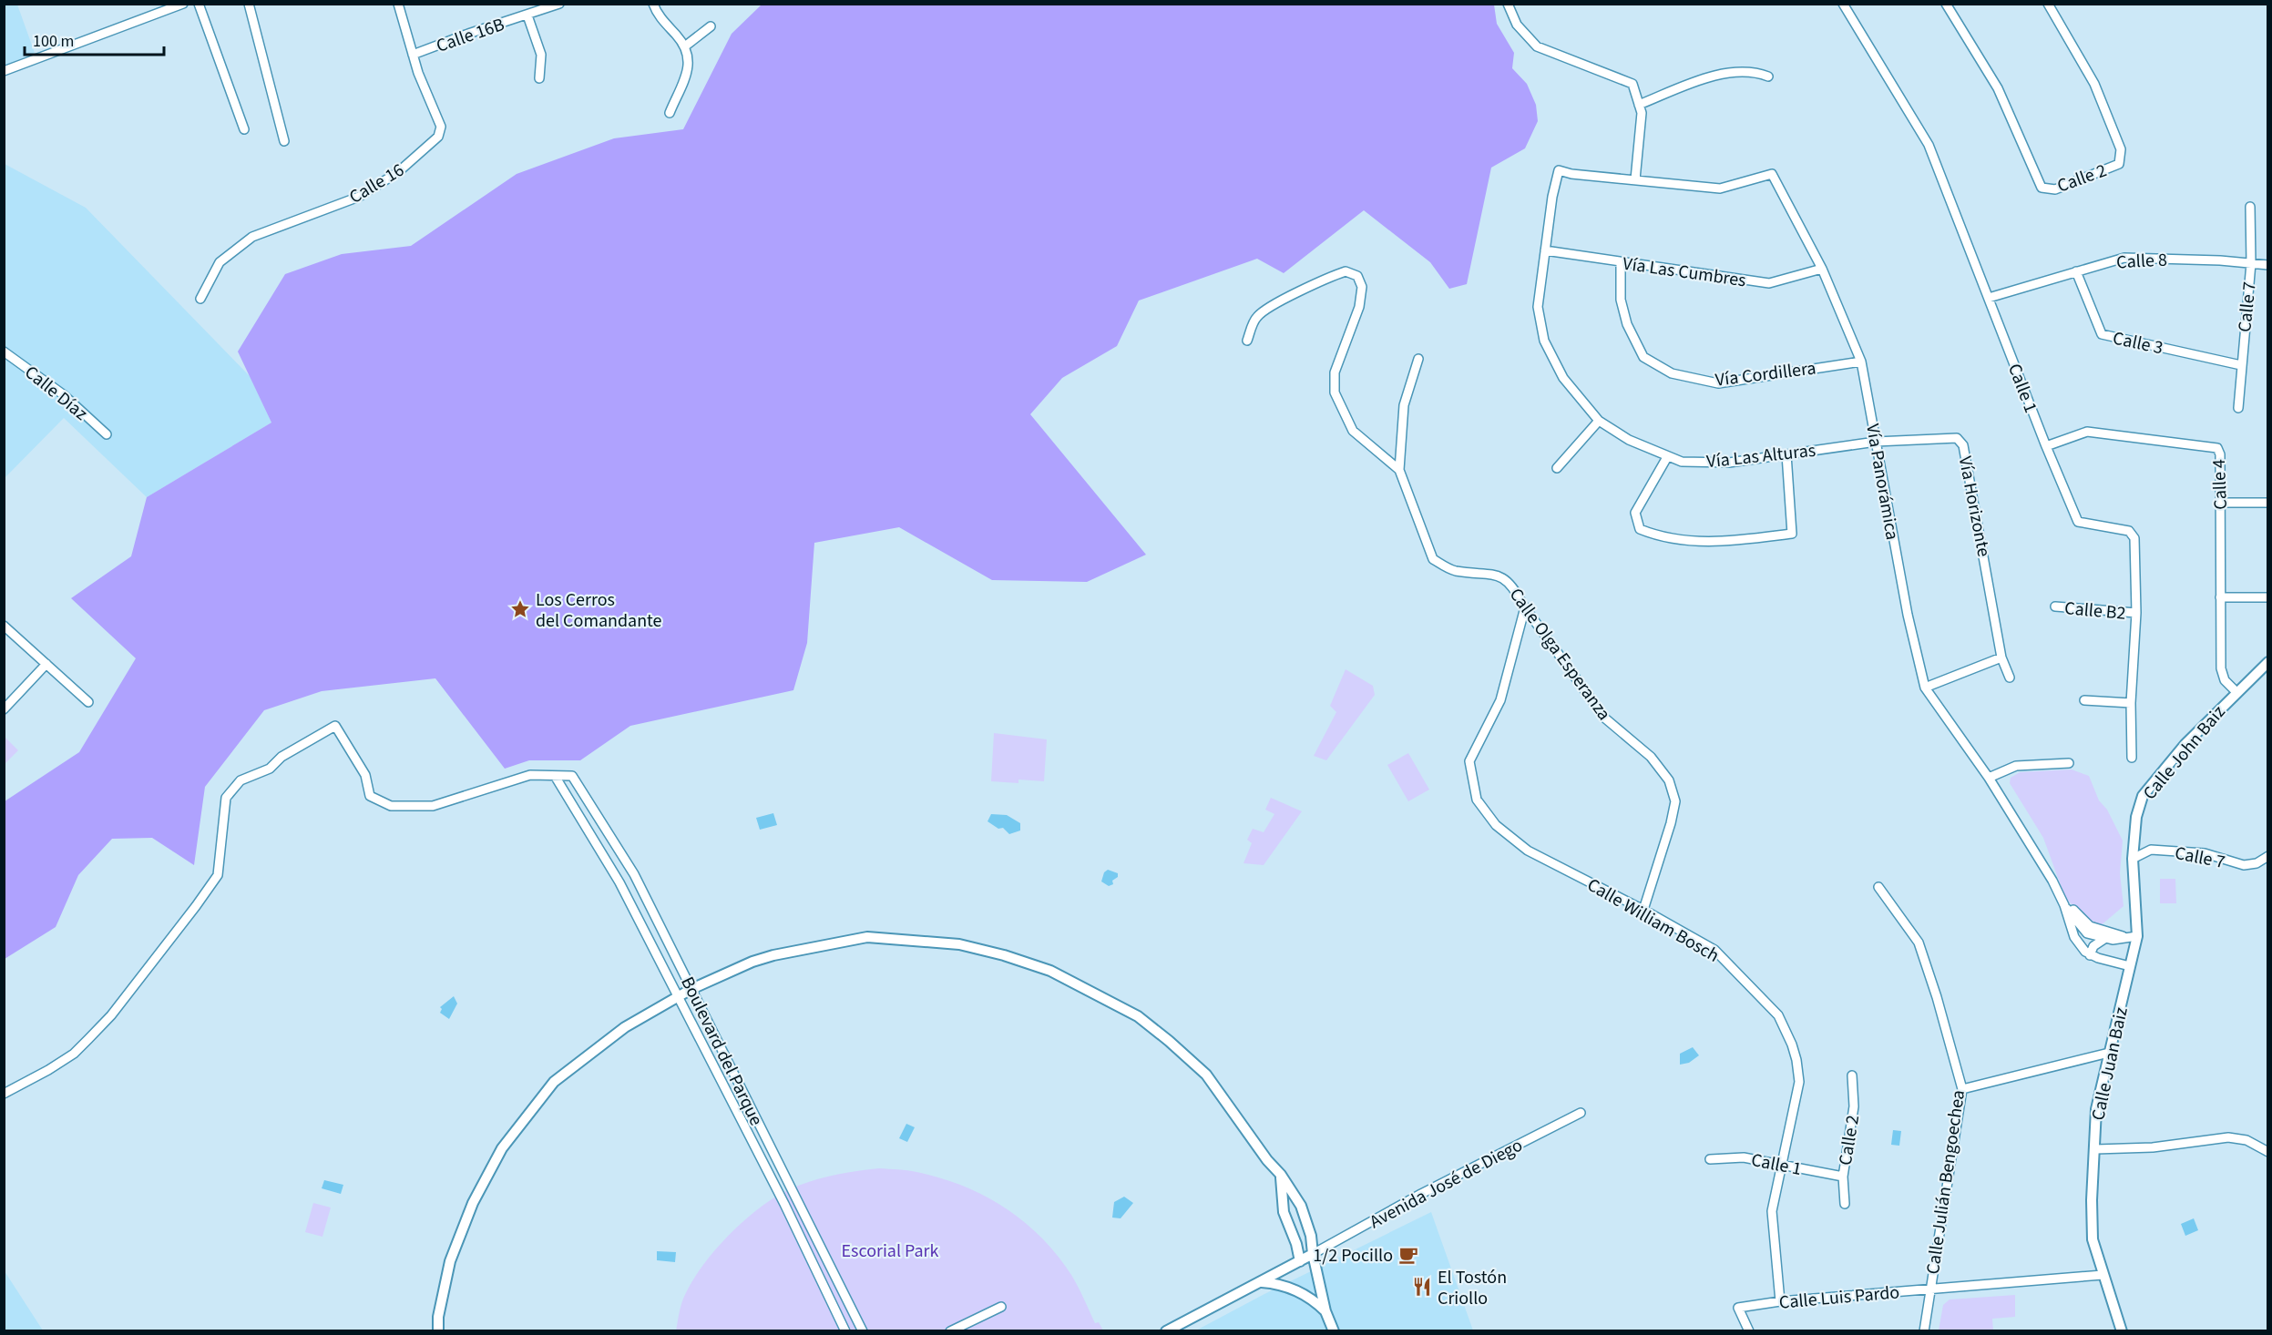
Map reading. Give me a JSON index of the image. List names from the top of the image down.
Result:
{
  "streets": {
    "street": [
      "Calle 16B",
      "Calle 2",
      "Calle 16",
      "Calle 8",
      "Vía Las Cumbres",
      "Calle 7",
      "Calle 3",
      "Vía Cordillera",
      "Calle 1",
      "Calle Díaz",
      "Vía Las Alturas",
      "Vía Panorámica",
      "Calle 4",
      "Vía Horizonte",
      "Calle B2",
      "Calle Olga Esperanza",
      "Calle John Baiz",
      "Calle William Bosch",
      "Boulevard del Parque",
      "Calle Juan Baiz",
      "Calle Julián Bengoechea",
      "Avenida José de Diego",
      "Calle Luis Pardo"
    ]
  },
  "crossings": [
    ["Calle 16B", "Calle 16"],
    ["Calle 2", "Calle 1"],
    ["Calle 8", "Calle 7"],
    ["Calle 8", "Calle 3"],
    ["Calle 8", "Calle 1"],
    ["Vía Las Cumbres", "Vía Cordillera"],
    ["Vía Las Cumbres", "Vía Las Alturas"],
    ["Vía Las Cumbres", "Vía Panorámica"],
    ["Calle 7", "Calle 3"],
    ["Calle 7", "Calle John Baiz"],
    ["Calle 7", "Calle Juan Baiz"],
    ["Vía Cordillera", "Vía Panorámica"],
    ["Calle 1", "Calle 4"],
    ["Calle 1", "Calle B2"],
    ["Calle 1", "Calle William Bosch"],
    ["Vía Las Alturas", "Vía Panorámica"],
    ["Vía Las Alturas", "Vía Horizonte"],
    ["Vía Panorámica", "Vía Horizonte"],
    ["Vía Panorámica", "Calle Juan Baiz"],
    ["Calle 4", "Calle John Baiz"],
    ["Calle Olga Esperanza", "Calle William Bosch"],
    ["Calle John Baiz", "Calle Juan Baiz"],
    ["Calle William Bosch", "Calle Luis Pardo"],
    ["Calle Juan Baiz", "Calle Luis Pardo"],
    ["Calle Julián Bengoechea", "Calle Luis Pardo"]
  ],
  "parks": ["Escorial Park"],
  "places": {
    "place": ["Los Cerros del Comandante"],
    "cafe": ["1/2 Pocillo"],
    "restaurant": ["El Tostón Criollo"]
  },
  "scale_bar": "100 m"
}
